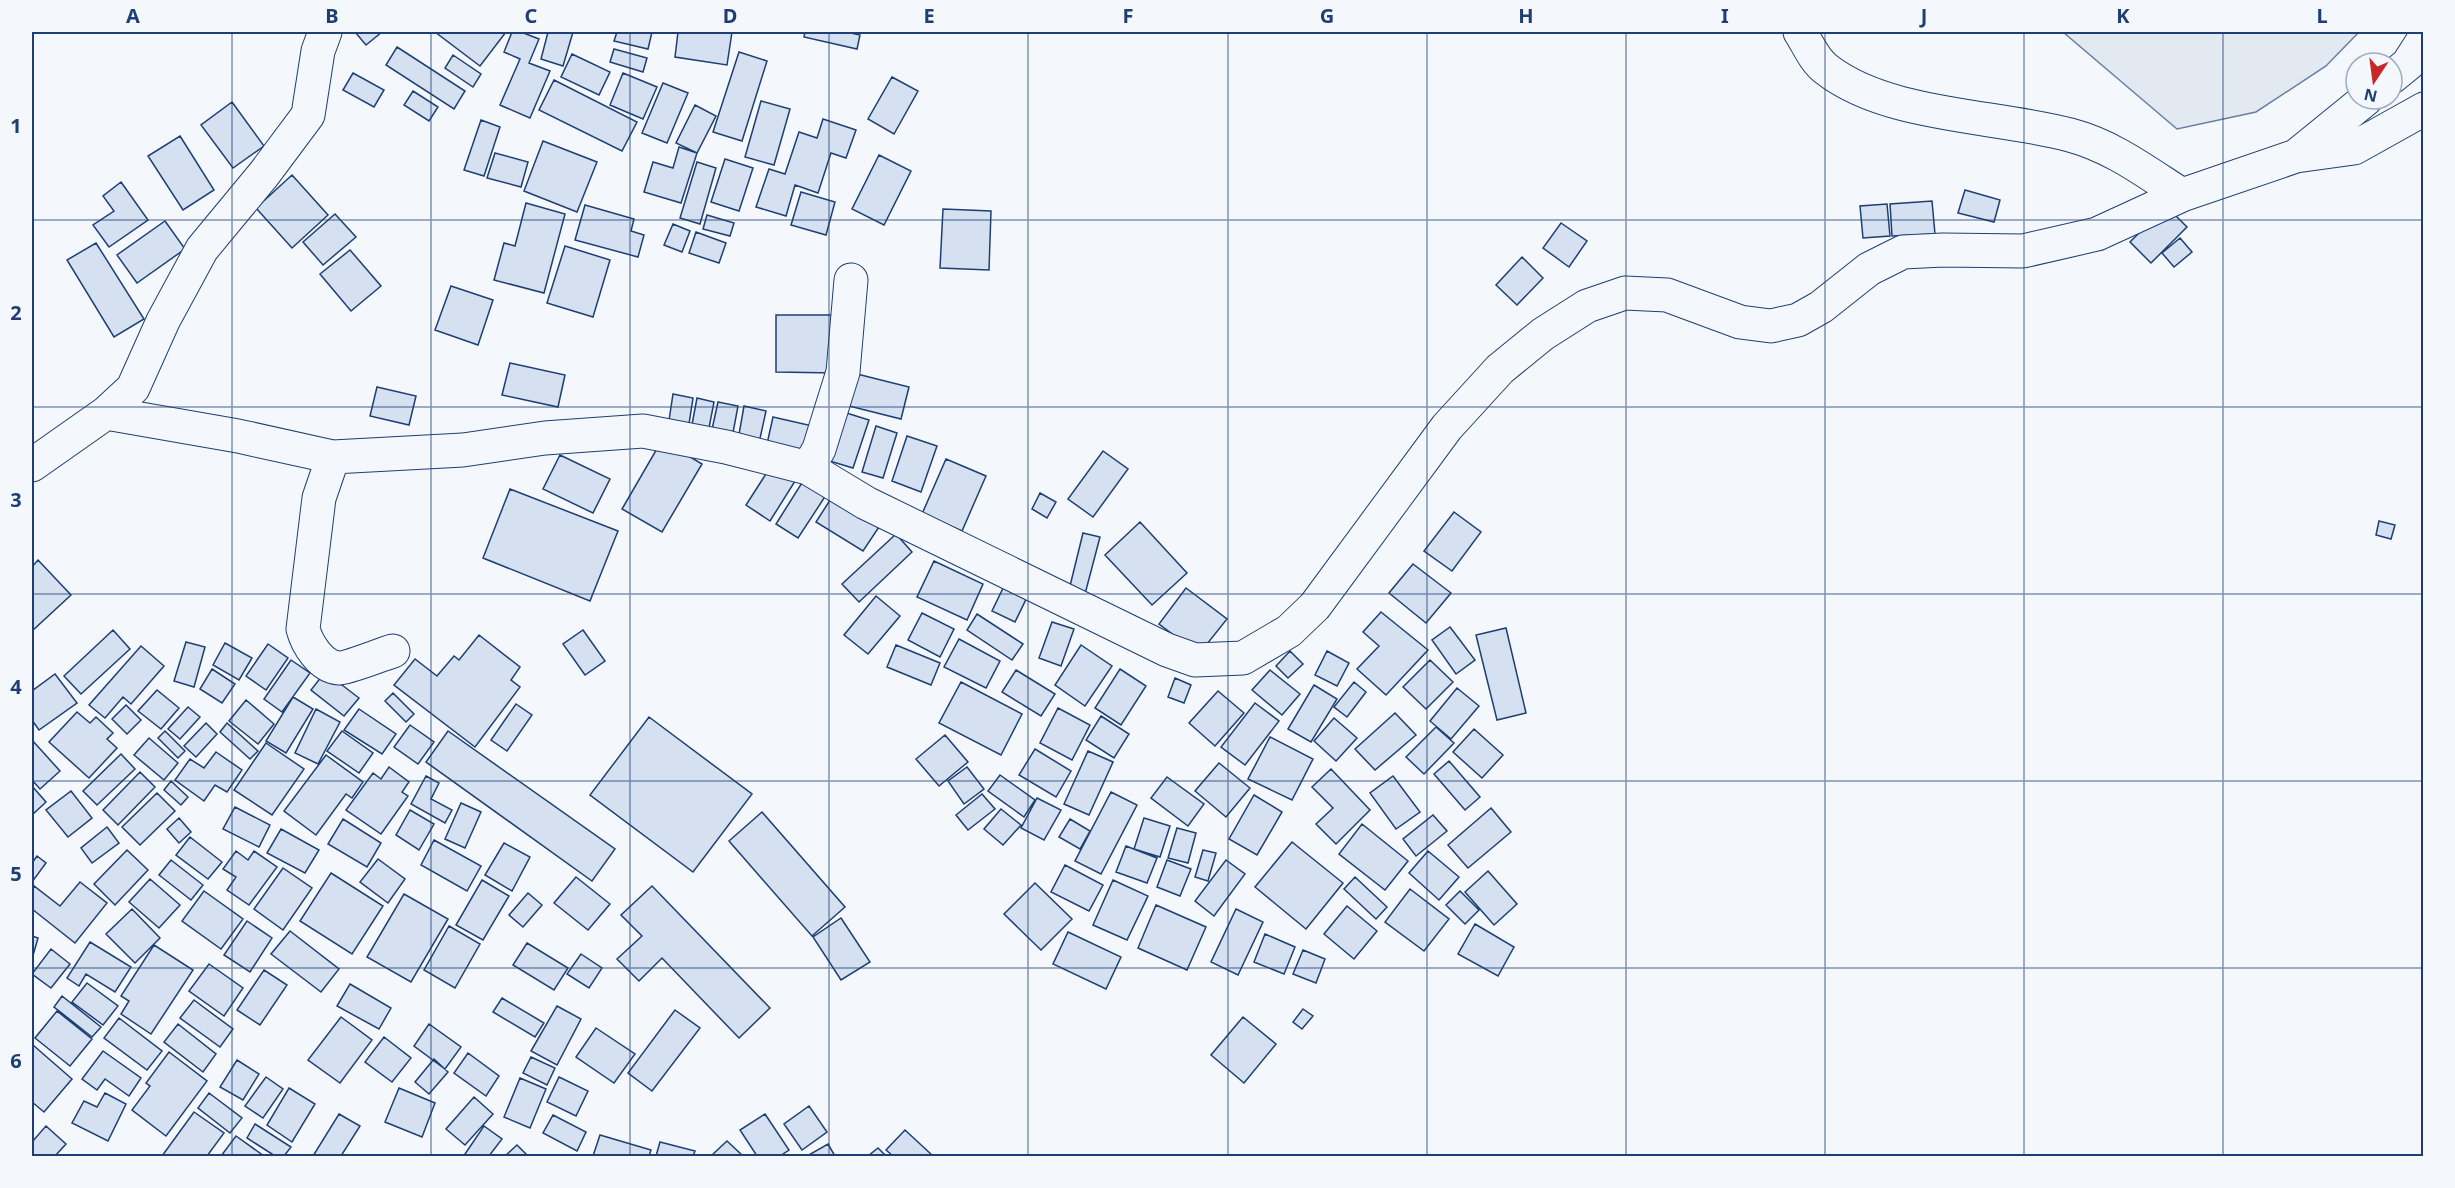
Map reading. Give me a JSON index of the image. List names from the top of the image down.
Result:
{
  "north": "bottom",
  "grid": {
    "columns": [
      "A",
      "B",
      "C",
      "D",
      "E",
      "F",
      "G",
      "H",
      "I",
      "J",
      "K",
      "L"
    ],
    "rows": [
      "1",
      "2",
      "3",
      "4",
      "5",
      "6"
    ]
  }
}
